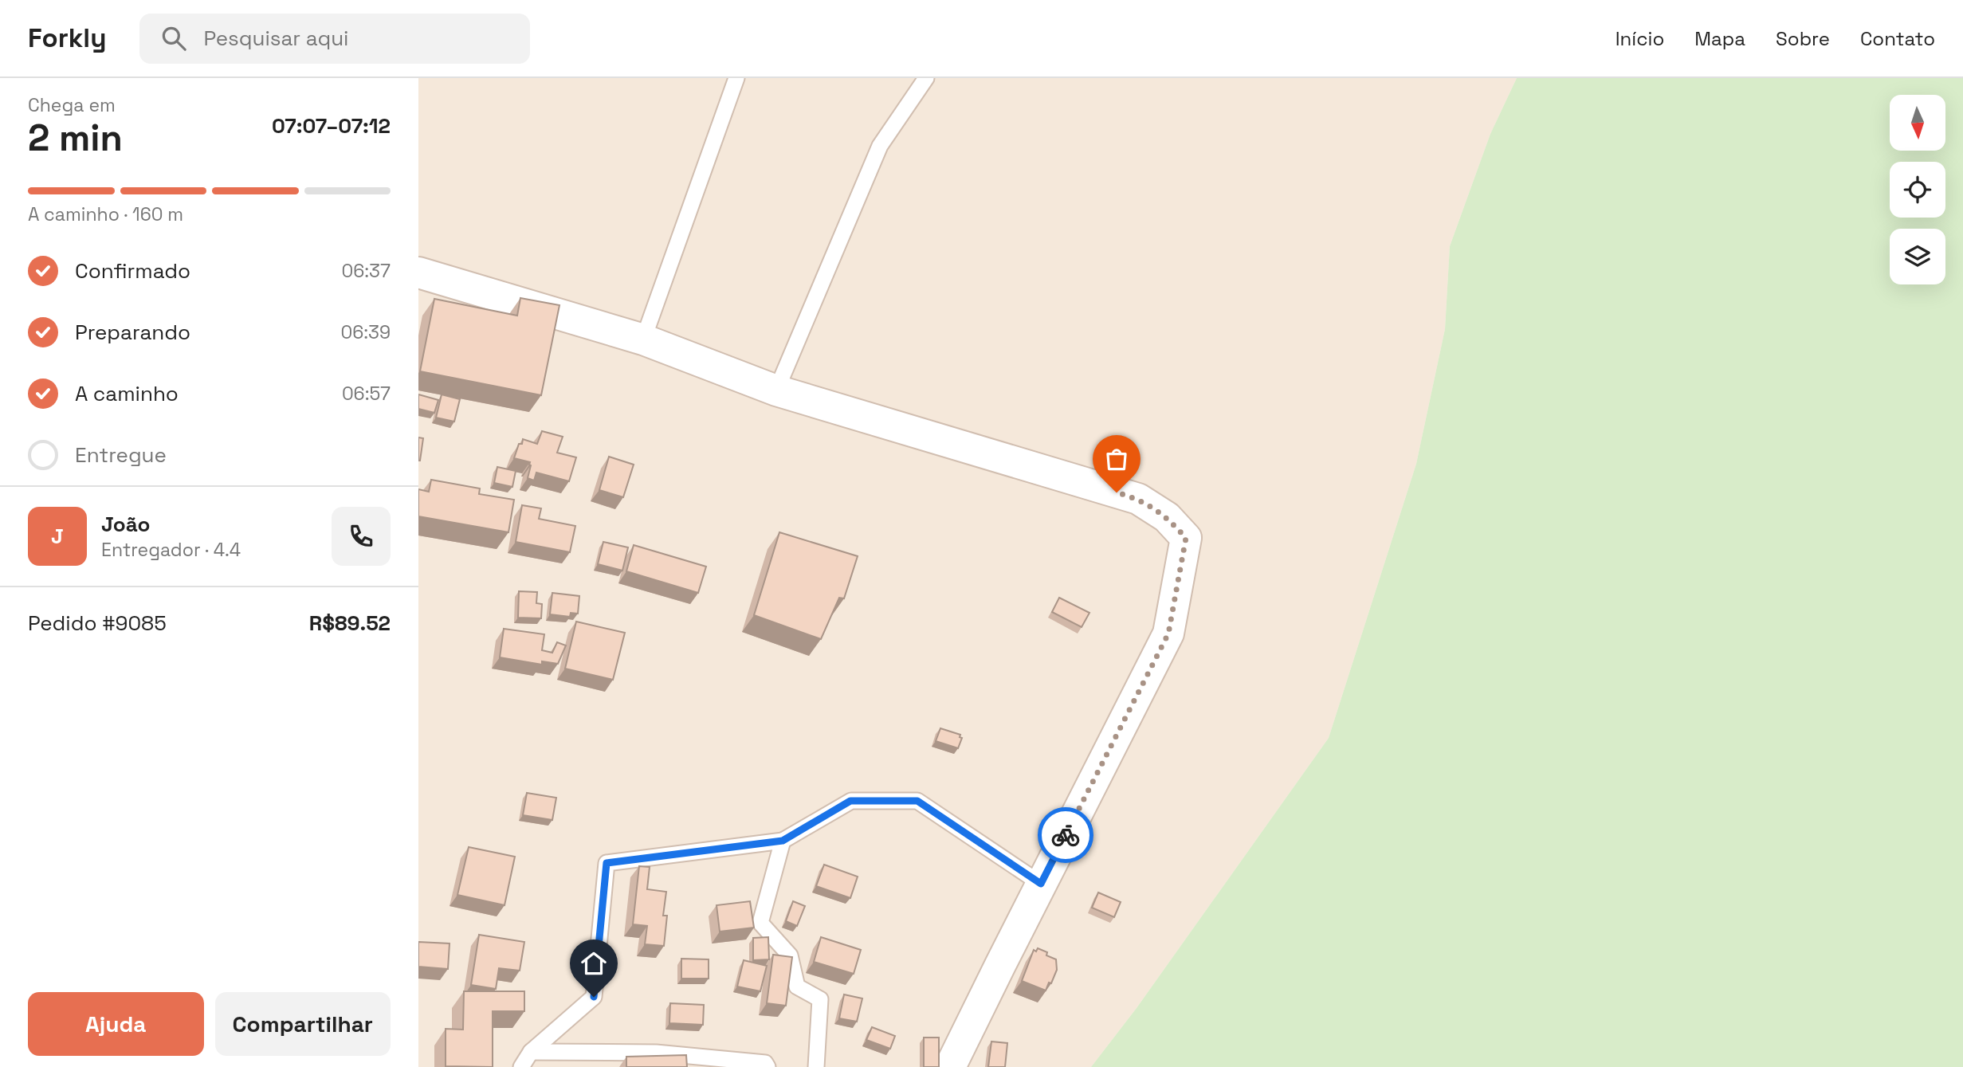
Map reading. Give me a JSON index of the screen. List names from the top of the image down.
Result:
{
  "north": "bottom",
  "page": {
    "header": "Forkly",
    "search": "Pesquisar aqui",
    "nav": [
      "Início",
      "Mapa",
      "Sobre",
      "Contato"
    ],
    "heading": ["2 min", "Chega em", "07:07–07:12"],
    "panel": [
      "João",
      "Entregador · 4.4",
      "Pedido #9085",
      "R$89.52"
    ],
    "bar": "A caminho · 160 m",
    "list": [
      ["Confirmado", "06:37"],
      ["Preparando", "06:39"],
      ["A caminho", "06:57"],
      "Entregue"
    ],
    "round": "J",
    "buttons": ["Ajuda", "Compartilhar"]
  }
}
